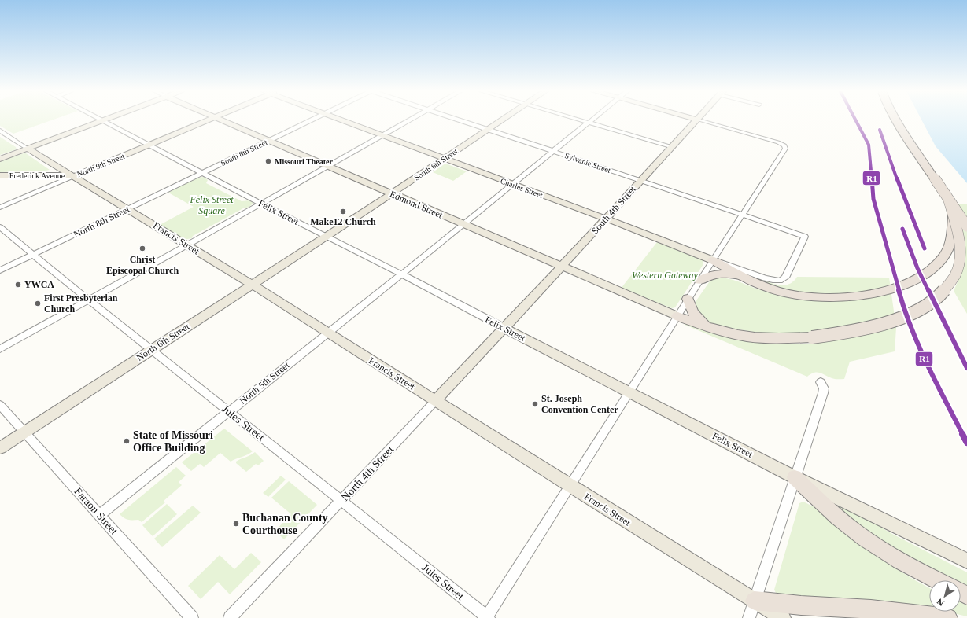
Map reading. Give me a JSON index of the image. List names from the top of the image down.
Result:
{
  "streets": {
    "main road": [
      "South 6th Street",
      "North 9th Street",
      "Frederick Avenue",
      "Charles Street",
      "Edmond Street",
      "South 4th Street",
      "Felix Street",
      "Francis Street",
      "North 6th Street",
      "North 4th Street"
    ],
    "street": [
      "South 8th Street",
      "Sylvanie Street",
      "North 8th Street",
      "North 5th Street",
      "Jules Street",
      "Faraon Street"
    ]
  },
  "crossings": [
    ["South 8th Street", "Edmond Street"],
    ["South 8th Street", "Felix Street"],
    ["South 8th Street", "North 8th Street"],
    ["Sylvanie Street", "South 6th Street"],
    ["Sylvanie Street", "Charles Street"],
    ["Sylvanie Street", "South 4th Street"],
    ["Sylvanie Street", "North 5th Street"],
    ["South 6th Street", "Charles Street"],
    ["South 6th Street", "Edmond Street"],
    ["South 6th Street", "Felix Street"],
    ["South 6th Street", "North 6th Street"],
    ["North 9th Street", "Frederick Avenue"],
    ["North 9th Street", "Felix Street"],
    ["North 9th Street", "Francis Street"],
    ["Frederick Avenue", "Francis Street"],
    ["Charles Street", "South 4th Street"],
    ["Charles Street", "North 5th Street"],
    ["Edmond Street", "South 4th Street"],
    ["Edmond Street", "North 5th Street"],
    ["South 4th Street", "Felix Street"],
    ["South 4th Street", "North 4th Street"],
    ["Felix Street", "North 8th Street"],
    ["Felix Street", "North 6th Street"],
    ["Felix Street", "North 5th Street"],
    ["Felix Street", "North 4th Street"],
    ["North 8th Street", "Francis Street"],
    ["North 8th Street", "Jules Street"],
    ["Francis Street", "North 6th Street"],
    ["Francis Street", "North 5th Street"],
    ["Francis Street", "North 4th Street"],
    ["North 6th Street", "Jules Street"],
    ["North 6th Street", "Faraon Street"],
    ["North 5th Street", "Jules Street"],
    ["North 5th Street", "Faraon Street"],
    ["Jules Street", "North 4th Street"]
  ],
  "parks": ["Felix Street Square", "Western Gateway"],
  "places": [
    "Missouri Theater",
    "Make12 Church",
    "Christ Episcopal Church",
    "YWCA",
    "First Presbyterian Church",
    "St. Joseph Convention Center",
    "State of Missouri Office Building",
    "Buchanan County Courthouse"
  ],
  "lines": ["transit line R1"],
  "north": "bottom left"
}
